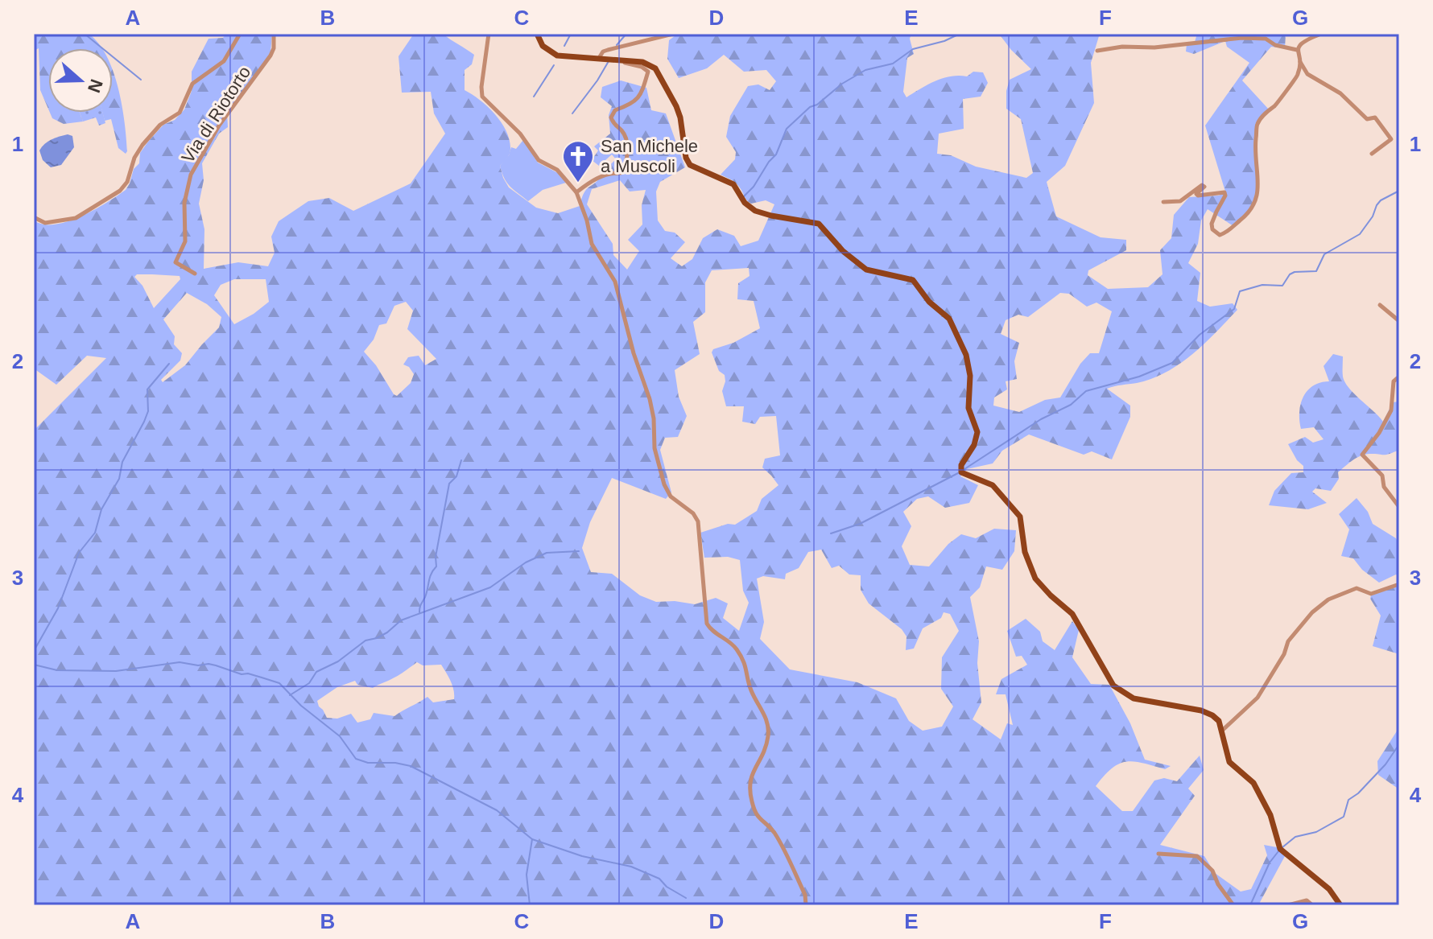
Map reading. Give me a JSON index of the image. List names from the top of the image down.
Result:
{
  "streets": {
    "street": ["Via di Riotorto"]
  },
  "places": {
    "church": ["San Michele a Muscoli"]
  },
  "north": "right",
  "grid": {
    "columns": [
      "A",
      "B",
      "C",
      "D",
      "E",
      "F",
      "G"
    ],
    "rows": [
      "1",
      "2",
      "3",
      "4"
    ]
  }
}
